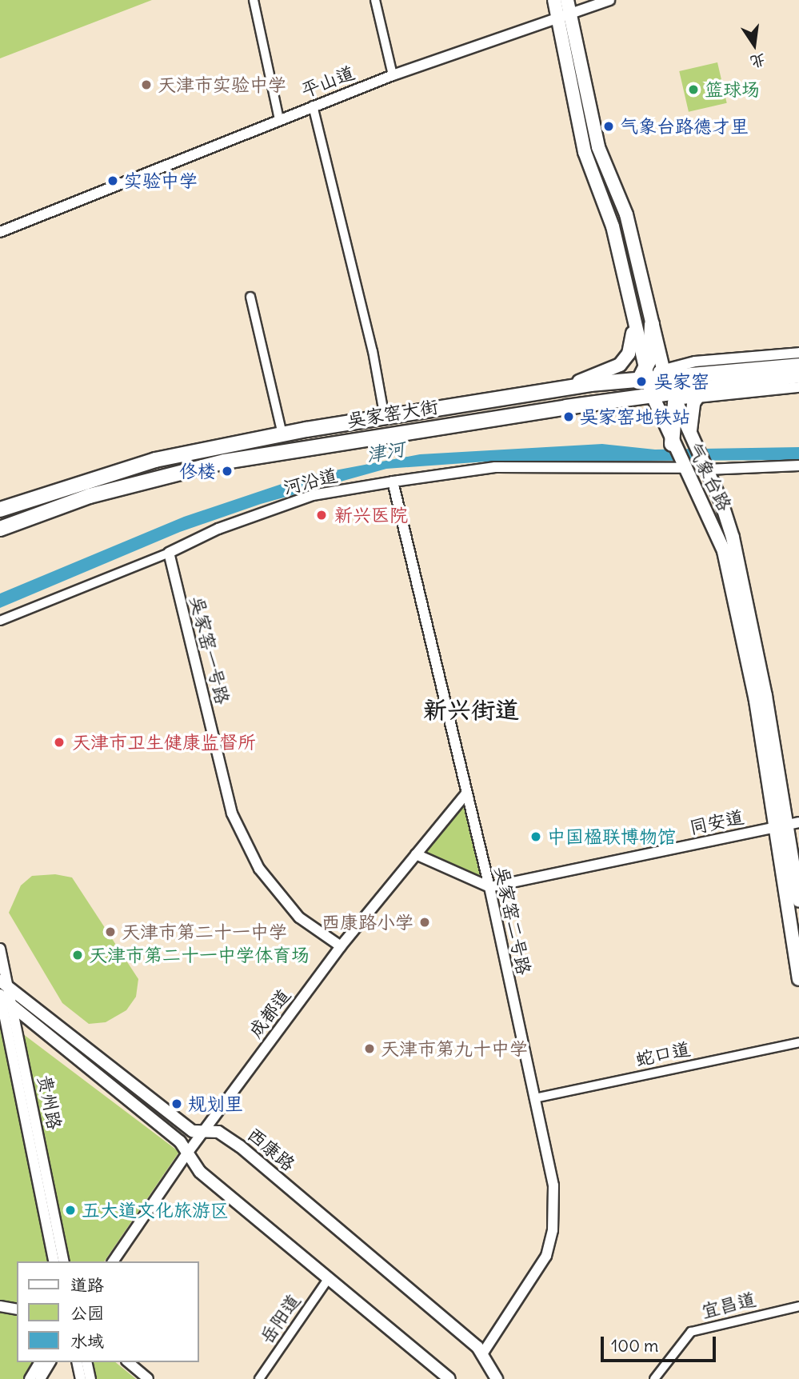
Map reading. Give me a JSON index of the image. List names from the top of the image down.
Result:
{
  "streets": {
    "highway": ["吴家窑大街"],
    "main road": ["气象台路", "西康路"],
    "street": [
      "平山道",
      "河沿道",
      "吴家窑一号路",
      "同安道",
      "吴家窑二号路",
      "成都道",
      "蛇口道",
      "贵州路",
      "宜昌道",
      "岳阳道"
    ]
  },
  "crossings": [
    ["平山道", "气象台路"],
    ["吴家窑大街", "气象台路"],
    ["气象台路", "河沿道"],
    ["气象台路", "同安道"],
    ["河沿道", "吴家窑一号路"],
    ["河沿道", "吴家窑二号路"],
    ["吴家窑一号路", "成都道"],
    ["同安道", "吴家窑二号路"],
    ["吴家窑二号路", "成都道"],
    ["吴家窑二号路", "蛇口道"],
    ["吴家窑二号路", "西康路"],
    ["成都道", "西康路"],
    ["贵州路", "西康路"],
    ["西康路", "岳阳道"]
  ],
  "districts": ["新兴街道"],
  "water": ["津河"],
  "places": [
    "天津市实验中学",
    "篮球场",
    "气象台路德才里",
    "实验中学",
    "吴家窑",
    "吴家窑地铁站",
    "佟楼",
    "新兴医院",
    "天津市卫生健康监督所",
    "中国楹联博物馆",
    "西康路小学",
    "天津市第二十一中学",
    "天津市第二十一中学体育场",
    "天津市第九十中学",
    "规划里",
    "五大道文化旅游区"
  ],
  "legend": ["道路", "公园", "水域"],
  "scale_bar": "100 m",
  "north": "bottom"
}
